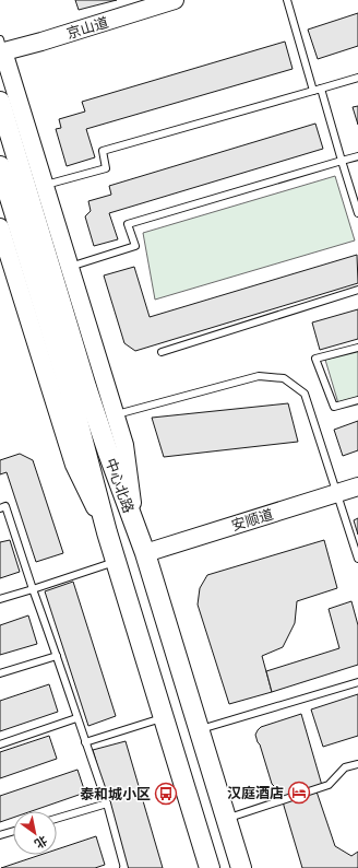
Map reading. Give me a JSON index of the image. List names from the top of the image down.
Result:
{
  "streets": {
    "main road": ["中心北路"],
    "street": ["京山道", "安顺道"]
  },
  "crossings": [
    ["中心北路", "安顺道"]
  ],
  "places": {
    "hotel": ["汉庭酒店"],
    "bus stop": ["泰和城小区"]
  },
  "north": "bottom right"
}
